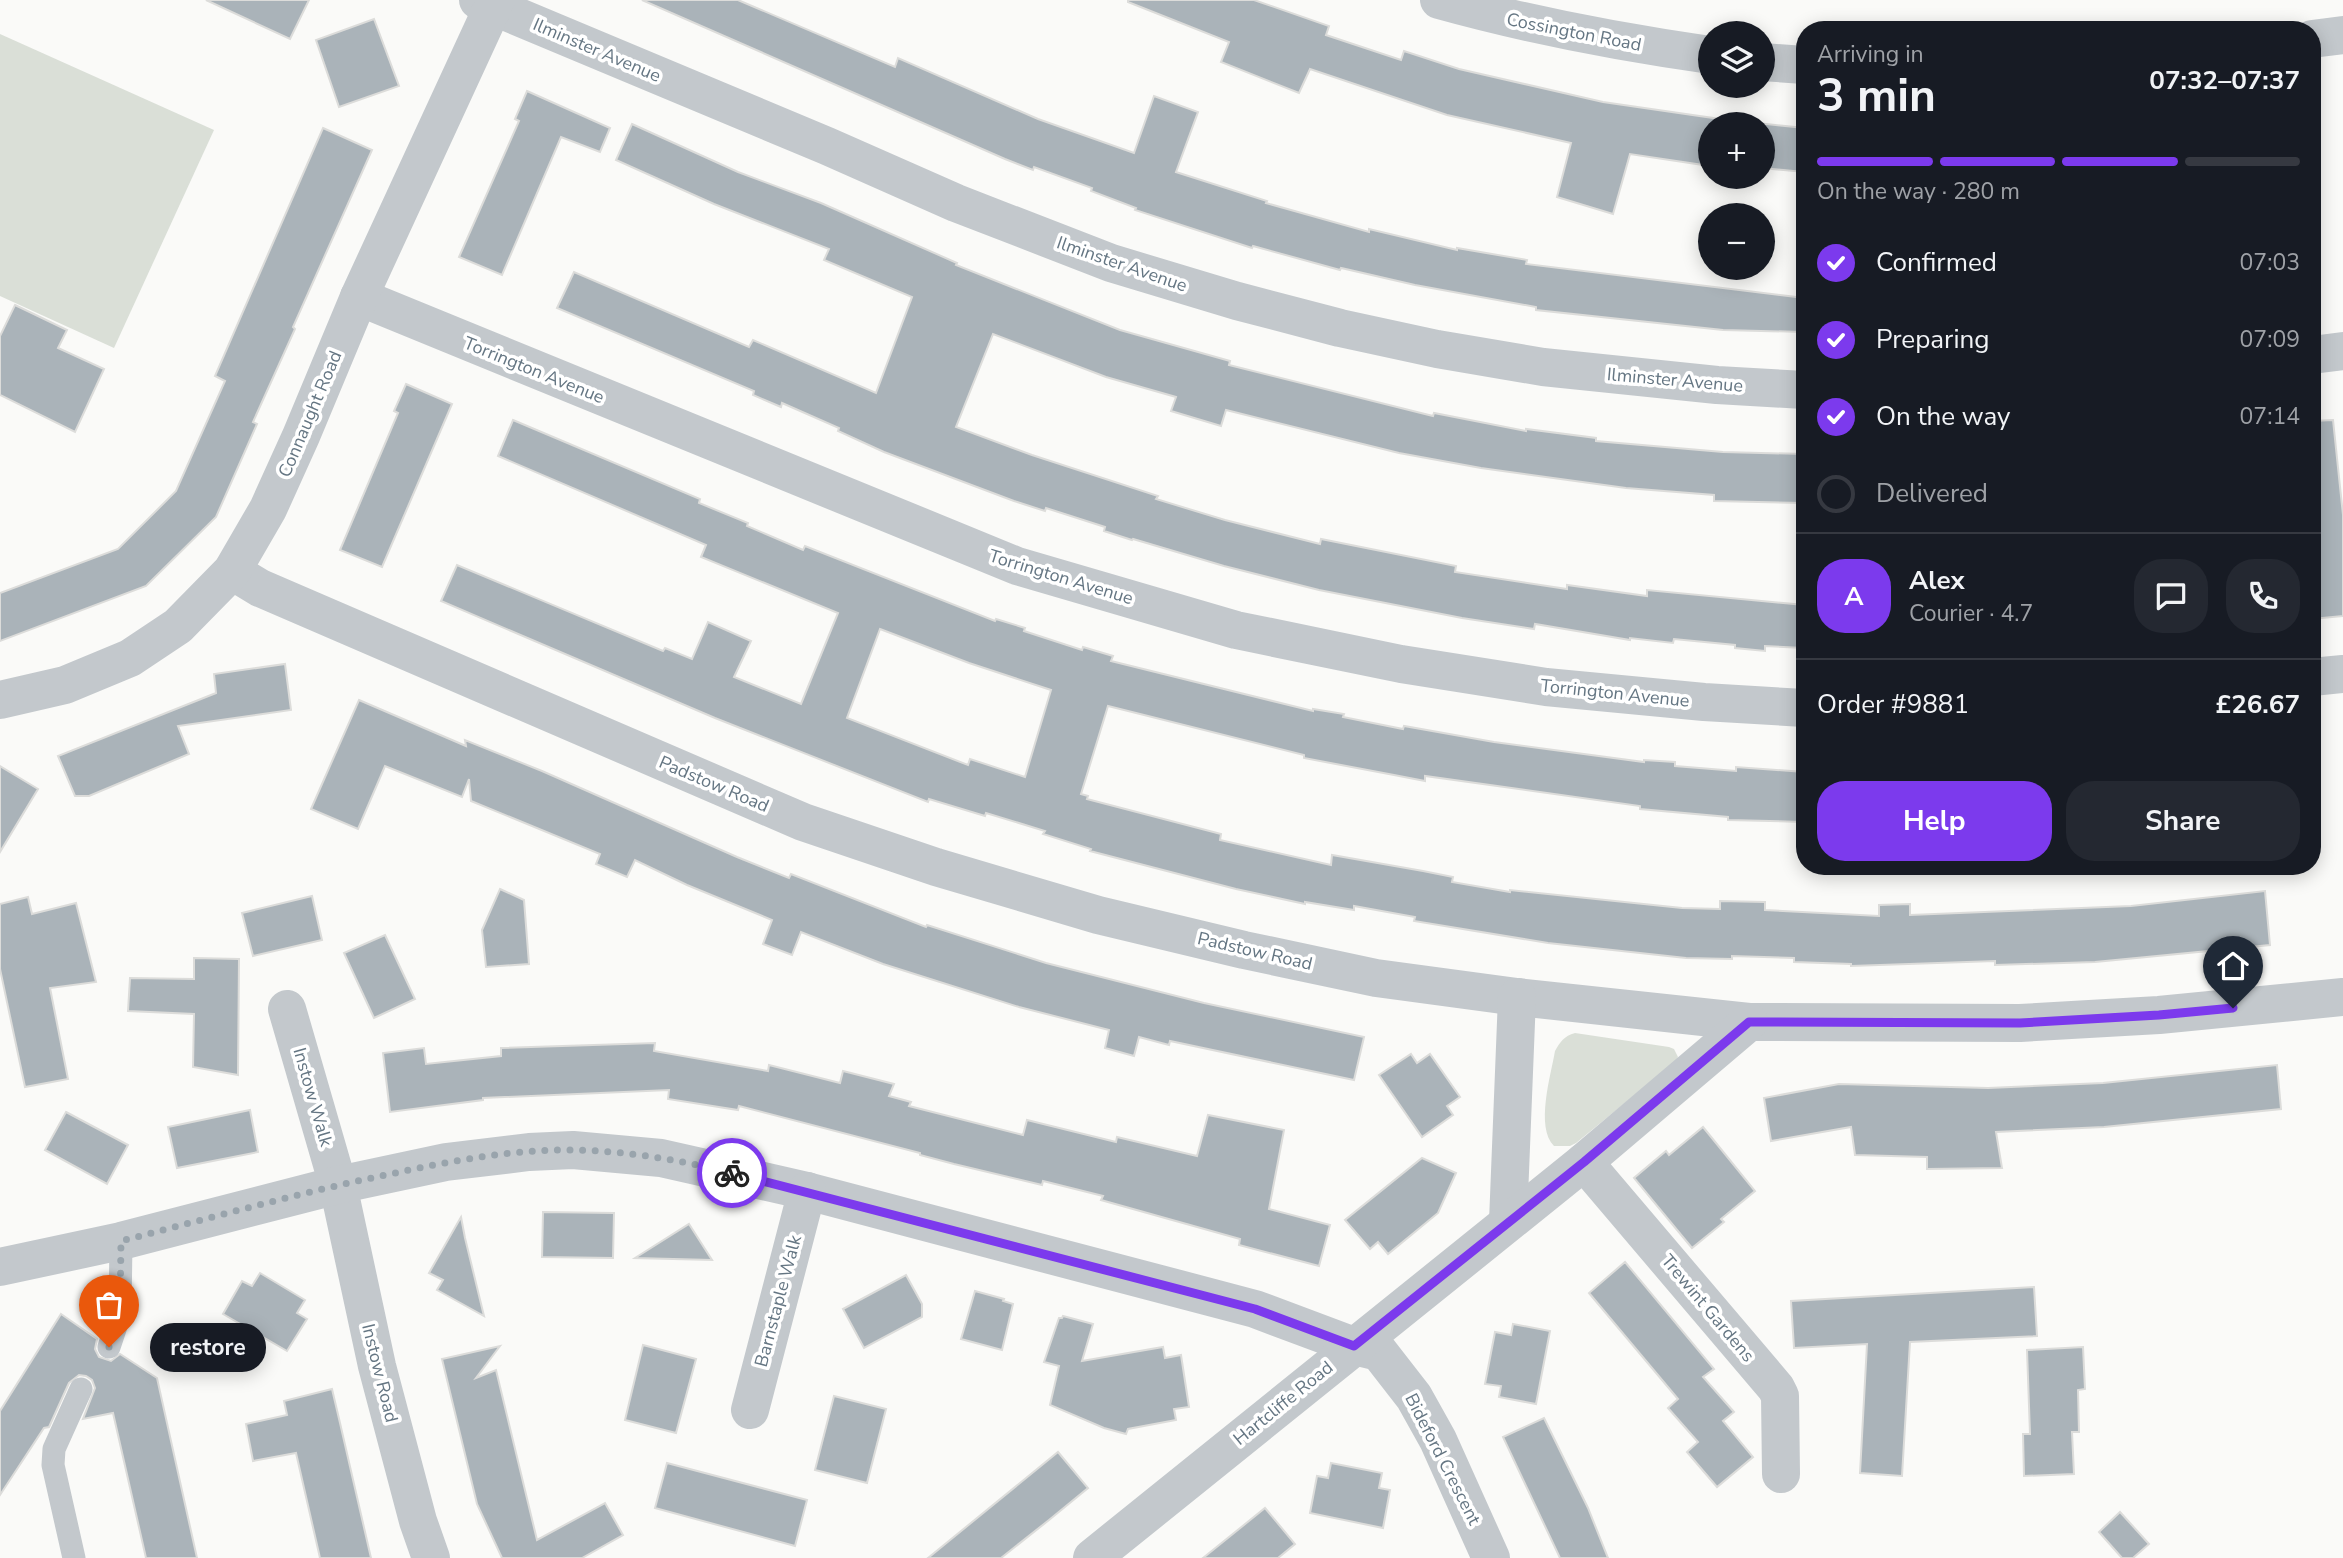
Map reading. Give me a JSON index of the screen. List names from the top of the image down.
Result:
{
  "streets": {
    "street": [
      "Cossington Road",
      "Ilminster Avenue",
      "Torrington Avenue",
      "Connaught Road",
      "Padstow Road",
      "Instow Walk",
      "Barnstaple Walk",
      "Trewint Gardens",
      "Instow Road",
      "Hartcliffe Road",
      "Bideford Crescent"
    ]
  },
  "crossings": [
    ["Ilminster Avenue", "Connaught Road"],
    ["Torrington Avenue", "Connaught Road"],
    ["Connaught Road", "Padstow Road"],
    ["Padstow Road", "Hartcliffe Road"],
    ["Instow Walk", "Instow Road"],
    ["Instow Walk", "Bideford Crescent"],
    ["Barnstaple Walk", "Bideford Crescent"],
    ["Trewint Gardens", "Hartcliffe Road"],
    ["Instow Road", "Bideford Crescent"],
    ["Hartcliffe Road", "Bideford Crescent"]
  ],
  "places": ["restore"],
  "page": {
    "map_buttons": ["+", "−"],
    "heading": ["3 min", "Arriving in", "07:32–07:37"],
    "panel": [
      "Alex",
      "Courier · 4.7",
      "Order #9881",
      "£26.67"
    ],
    "bar": "On the way · 280 m",
    "list": [
      ["Confirmed", "07:03"],
      ["Preparing", "07:09"],
      ["On the way", "07:14"],
      "Delivered"
    ],
    "round": "A",
    "buttons": ["Help", "Share"],
    "bubble": "restore"
  }
}
